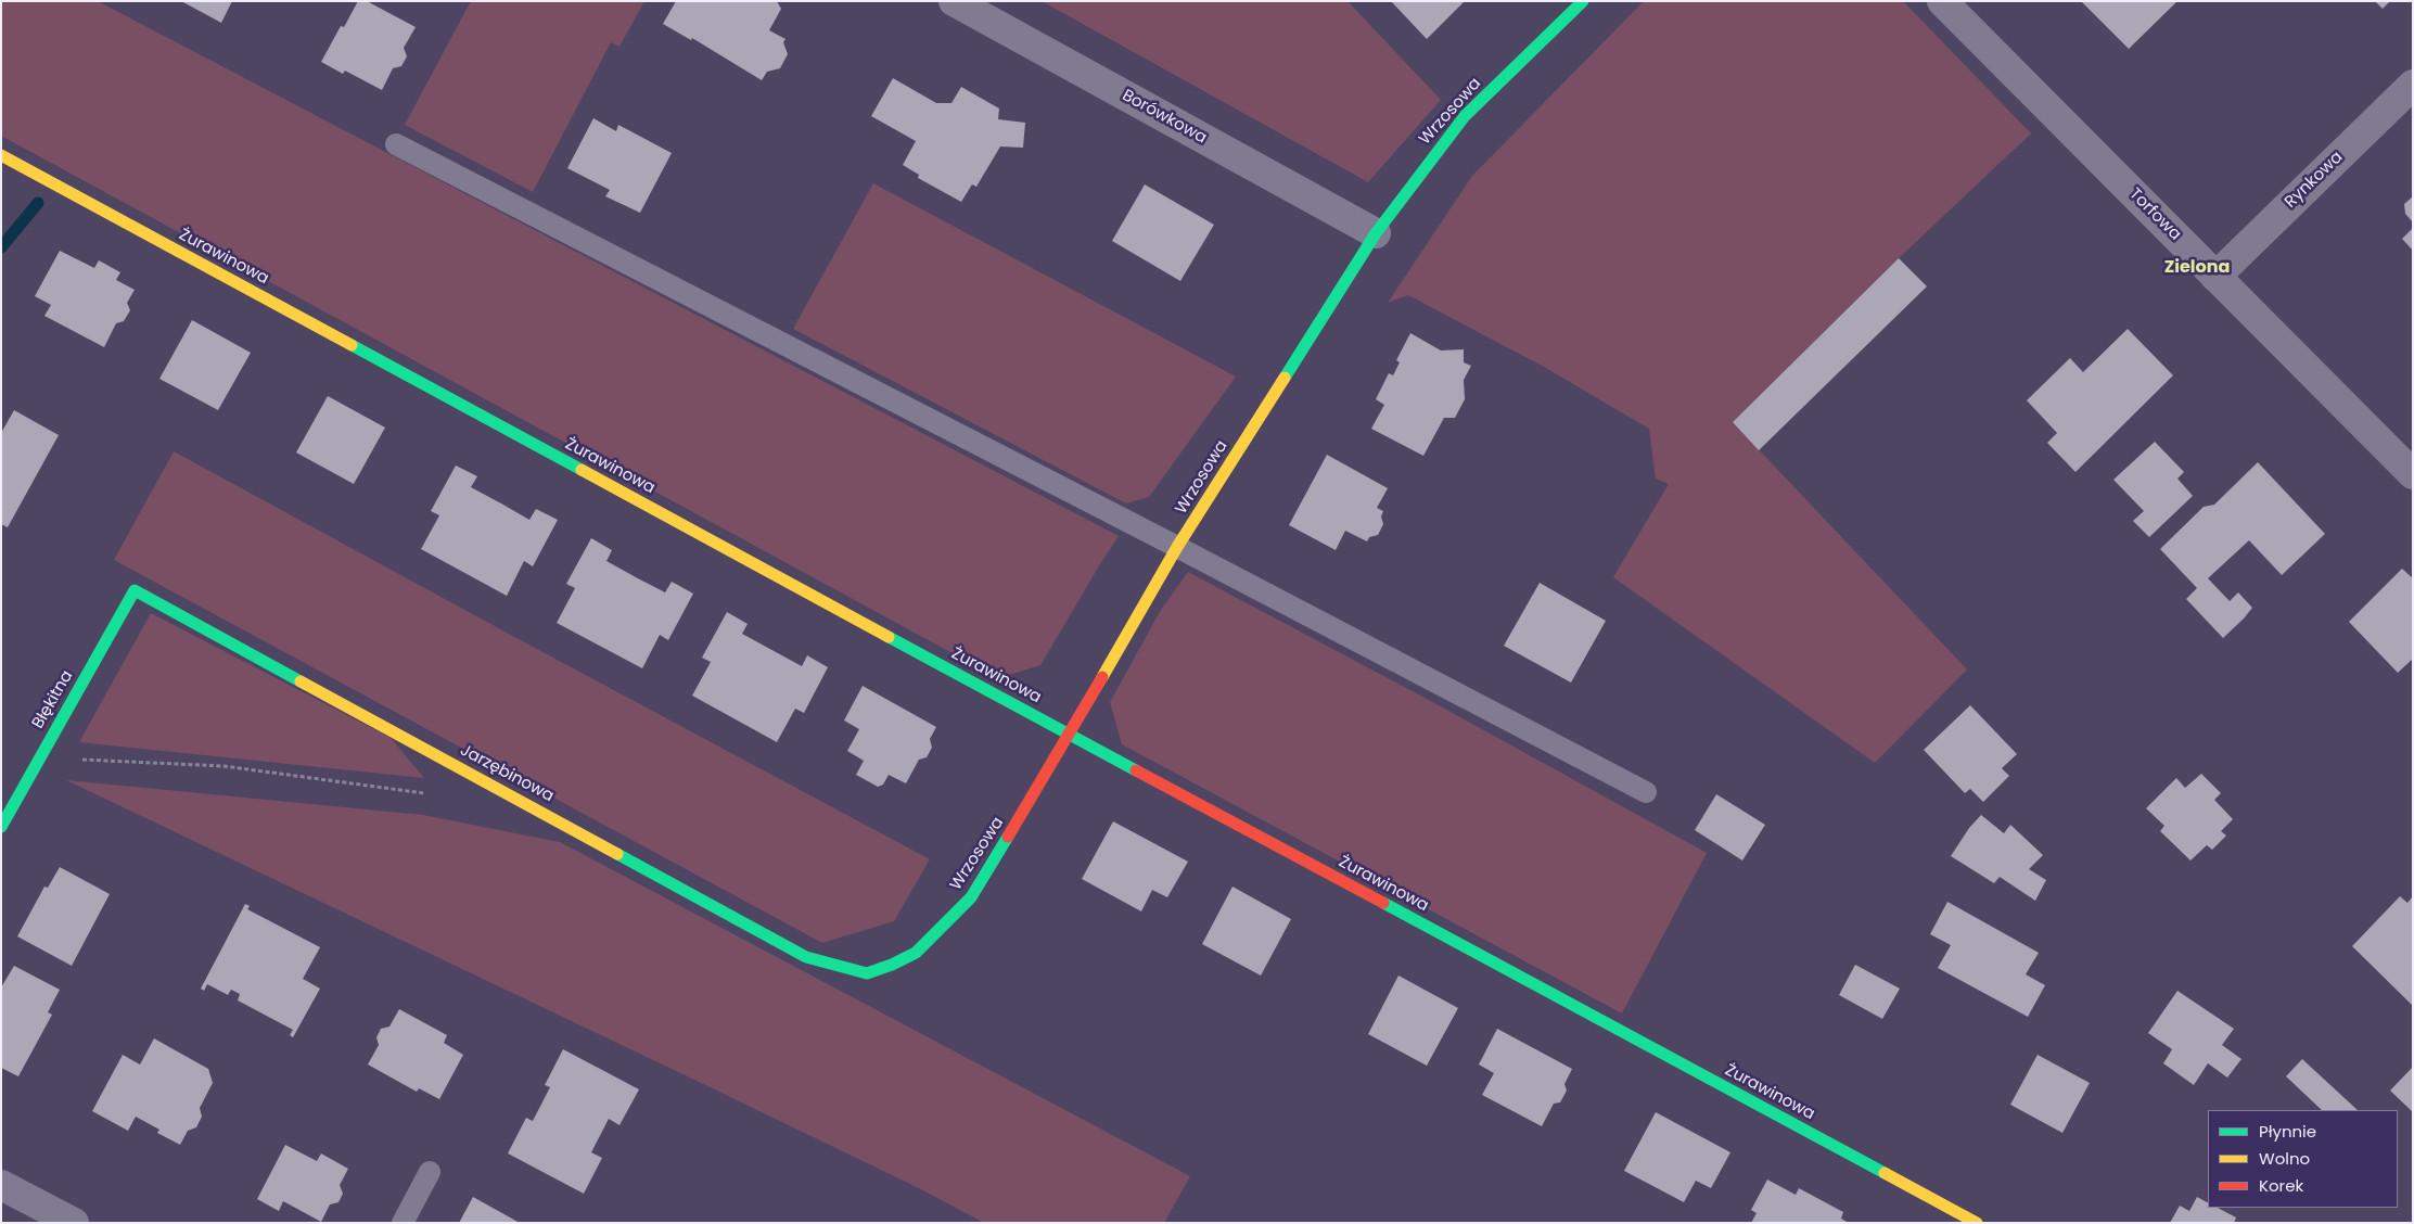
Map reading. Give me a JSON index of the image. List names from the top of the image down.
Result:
{
  "streets": {
    "street": [
      "Wrzosowa",
      "Borówkowa",
      "Rynkowa",
      "Torfowa",
      "Żurawinowa",
      "Błękitna",
      "Jarzębinowa"
    ]
  },
  "crossings": [
    ["Wrzosowa", "Borówkowa"],
    ["Wrzosowa", "Żurawinowa"],
    ["Wrzosowa", "Jarzębinowa"],
    ["Rynkowa", "Torfowa"],
    ["Błękitna", "Jarzębinowa"]
  ],
  "districts": ["Zielona"],
  "legend": ["Płynnie", "Wolno", "Korek"]
}
